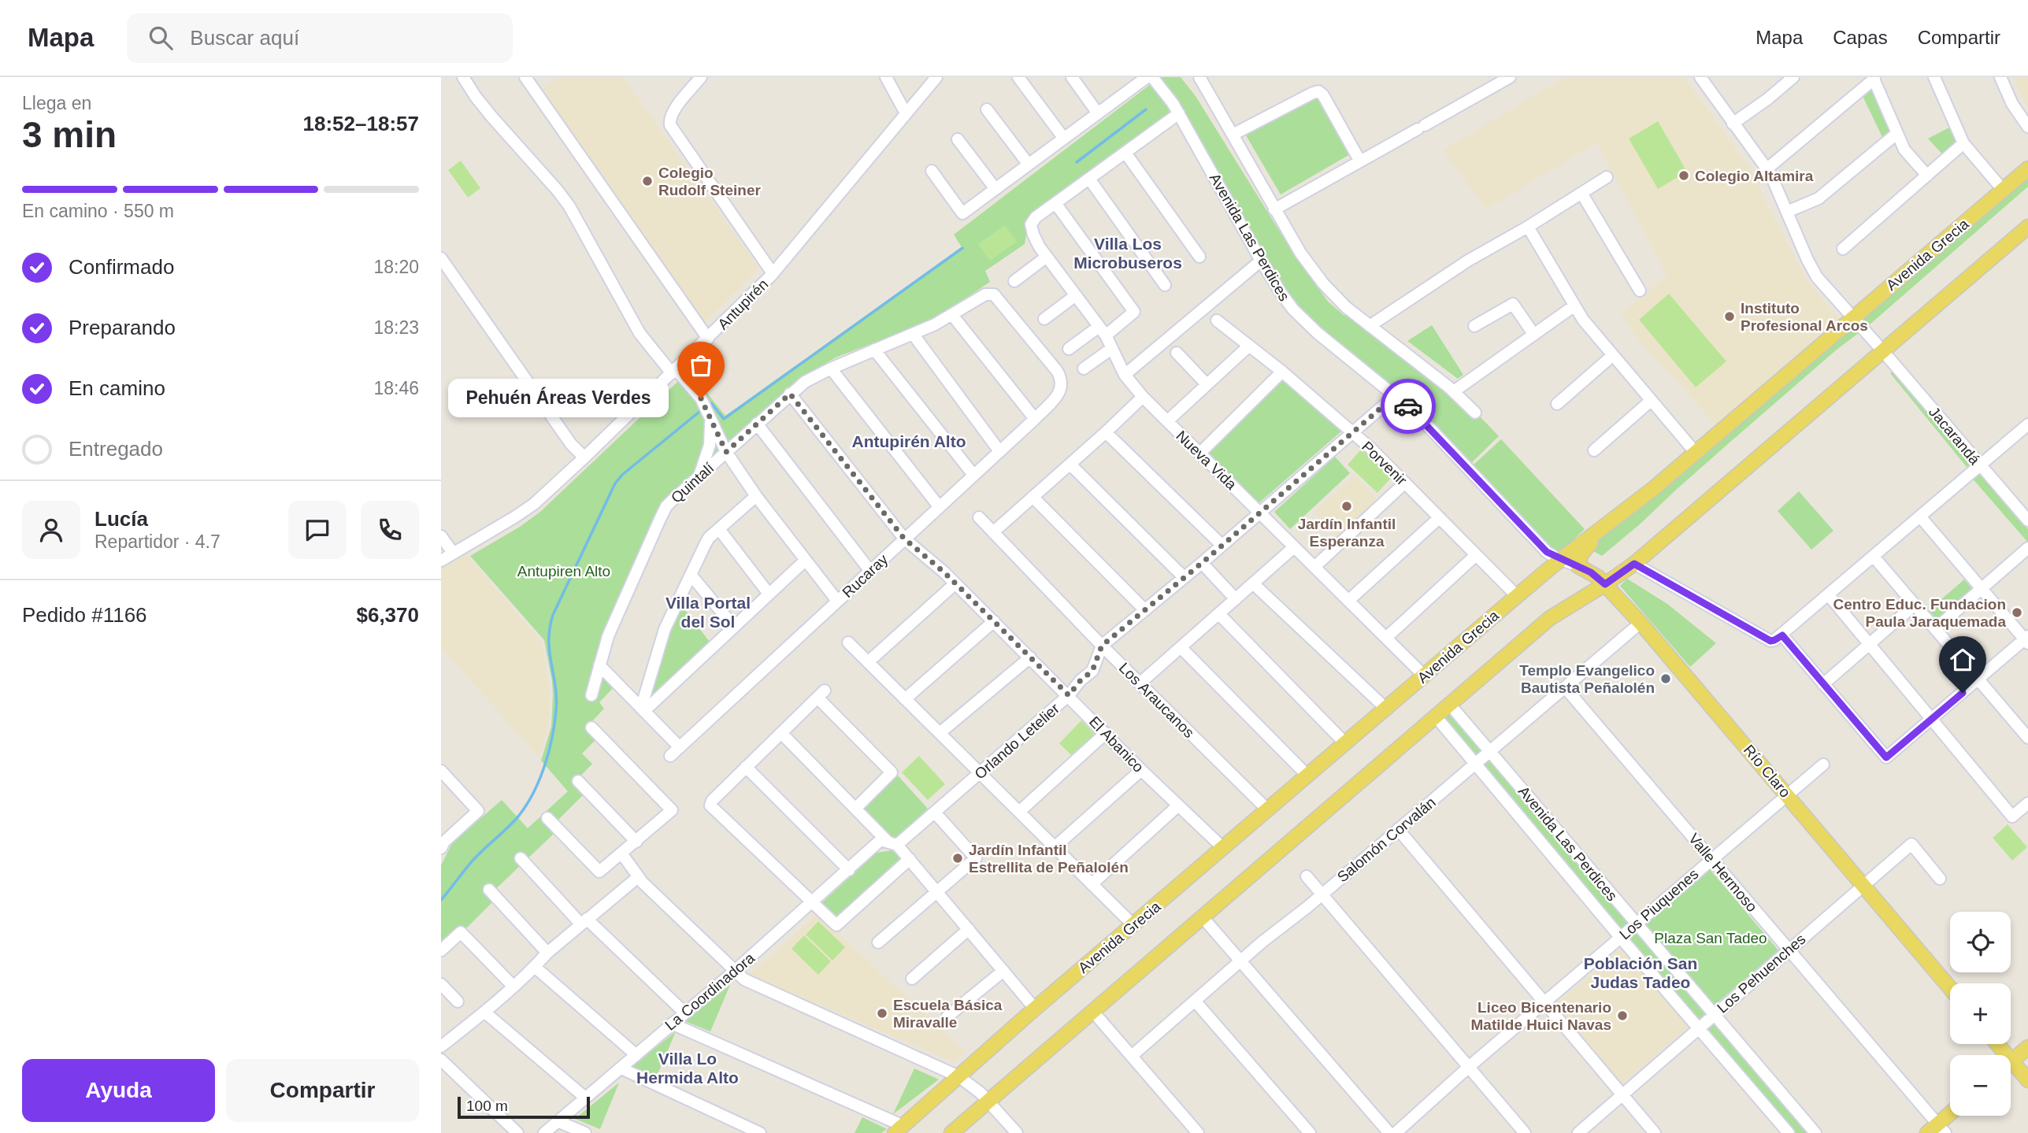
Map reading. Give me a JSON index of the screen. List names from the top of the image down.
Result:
{
  "streets": {
    "main road": ["Avenida Grecia", "Río Claro"],
    "street": [
      "Avenida Las Perdices",
      "Antupirén",
      "Jacarandá",
      "Nueva Vida",
      "Porvenir",
      "Quintalí",
      "Rucaray",
      "Los Araucanos",
      "Orlando Letelier",
      "El Abanico",
      "Salomón Corvalán",
      "Valle Hermoso",
      "Los Piuquenes",
      "Los Pehuenches",
      "La Coordinadora"
    ]
  },
  "crossings": [
    ["Avenida Las Perdices", "Avenida Grecia"],
    ["Avenida Las Perdices", "Orlando Letelier"],
    ["Avenida Las Perdices", "Río Claro"],
    ["Avenida Las Perdices", "Salomón Corvalán"],
    ["Avenida Las Perdices", "Los Piuquenes"],
    ["Avenida Las Perdices", "Los Pehuenches"],
    ["Avenida Grecia", "Jacarandá"],
    ["Avenida Grecia", "Nueva Vida"],
    ["Avenida Grecia", "Porvenir"],
    ["Avenida Grecia", "Los Araucanos"],
    ["Avenida Grecia", "El Abanico"],
    ["Avenida Grecia", "Río Claro"],
    ["Nueva Vida", "Orlando Letelier"],
    ["Porvenir", "Orlando Letelier"],
    ["Quintalí", "Rucaray"],
    ["Quintalí", "El Abanico"],
    ["Rucaray", "El Abanico"],
    ["Los Araucanos", "Orlando Letelier"],
    ["Orlando Letelier", "El Abanico"],
    ["Orlando Letelier", "La Coordinadora"],
    ["Río Claro", "Salomón Corvalán"],
    ["Río Claro", "Los Piuquenes"],
    ["Río Claro", "Los Pehuenches"],
    ["Salomón Corvalán", "Valle Hermoso"],
    ["Valle Hermoso", "Los Piuquenes"],
    ["Valle Hermoso", "Los Pehuenches"]
  ],
  "districts": [
    "Villa Los Microbuseros",
    "Antupirén Alto",
    "Villa Portal del Sol",
    "Población San Judas Tadeo",
    "Villa Lo Hermida Alto"
  ],
  "parks": ["Antupiren Alto", "Plaza San Tadeo"],
  "places": [
    "Colegio Altamira",
    "Colegio Rudolf Steiner",
    "Instituto Profesional Arcos",
    "Pehuén Áreas Verdes",
    "Jardín Infantil Esperanza",
    "Centro Educ. Fundacion Paula Jaraquemada",
    "Templo Evangelico Bautista Peñalolén",
    "Jardín Infantil Estrellita de Peñalolén",
    "Escuela Básica Miravalle",
    "Liceo Bicentenario Matilde Huici Navas"
  ],
  "scale_bar": "100 m",
  "page": {
    "header": "Mapa",
    "search": "Buscar aquí",
    "nav": ["Mapa", "Capas", "Compartir"],
    "heading": ["3 min", "Llega en", "18:52–18:57"],
    "panel": [
      "Lucía",
      "Repartidor · 4.7",
      "Pedido #1166",
      "$6,370"
    ],
    "bar": "En camino · 550 m",
    "list": [
      ["Confirmado", "18:20"],
      ["Preparando", "18:23"],
      ["En camino", "18:46"],
      "Entregado"
    ],
    "bubble": "Pehuén Áreas Verdes",
    "map_buttons": ["+", "−"],
    "buttons": ["Ayuda", "Compartir"],
    "scale": "100 m"
  }
}
